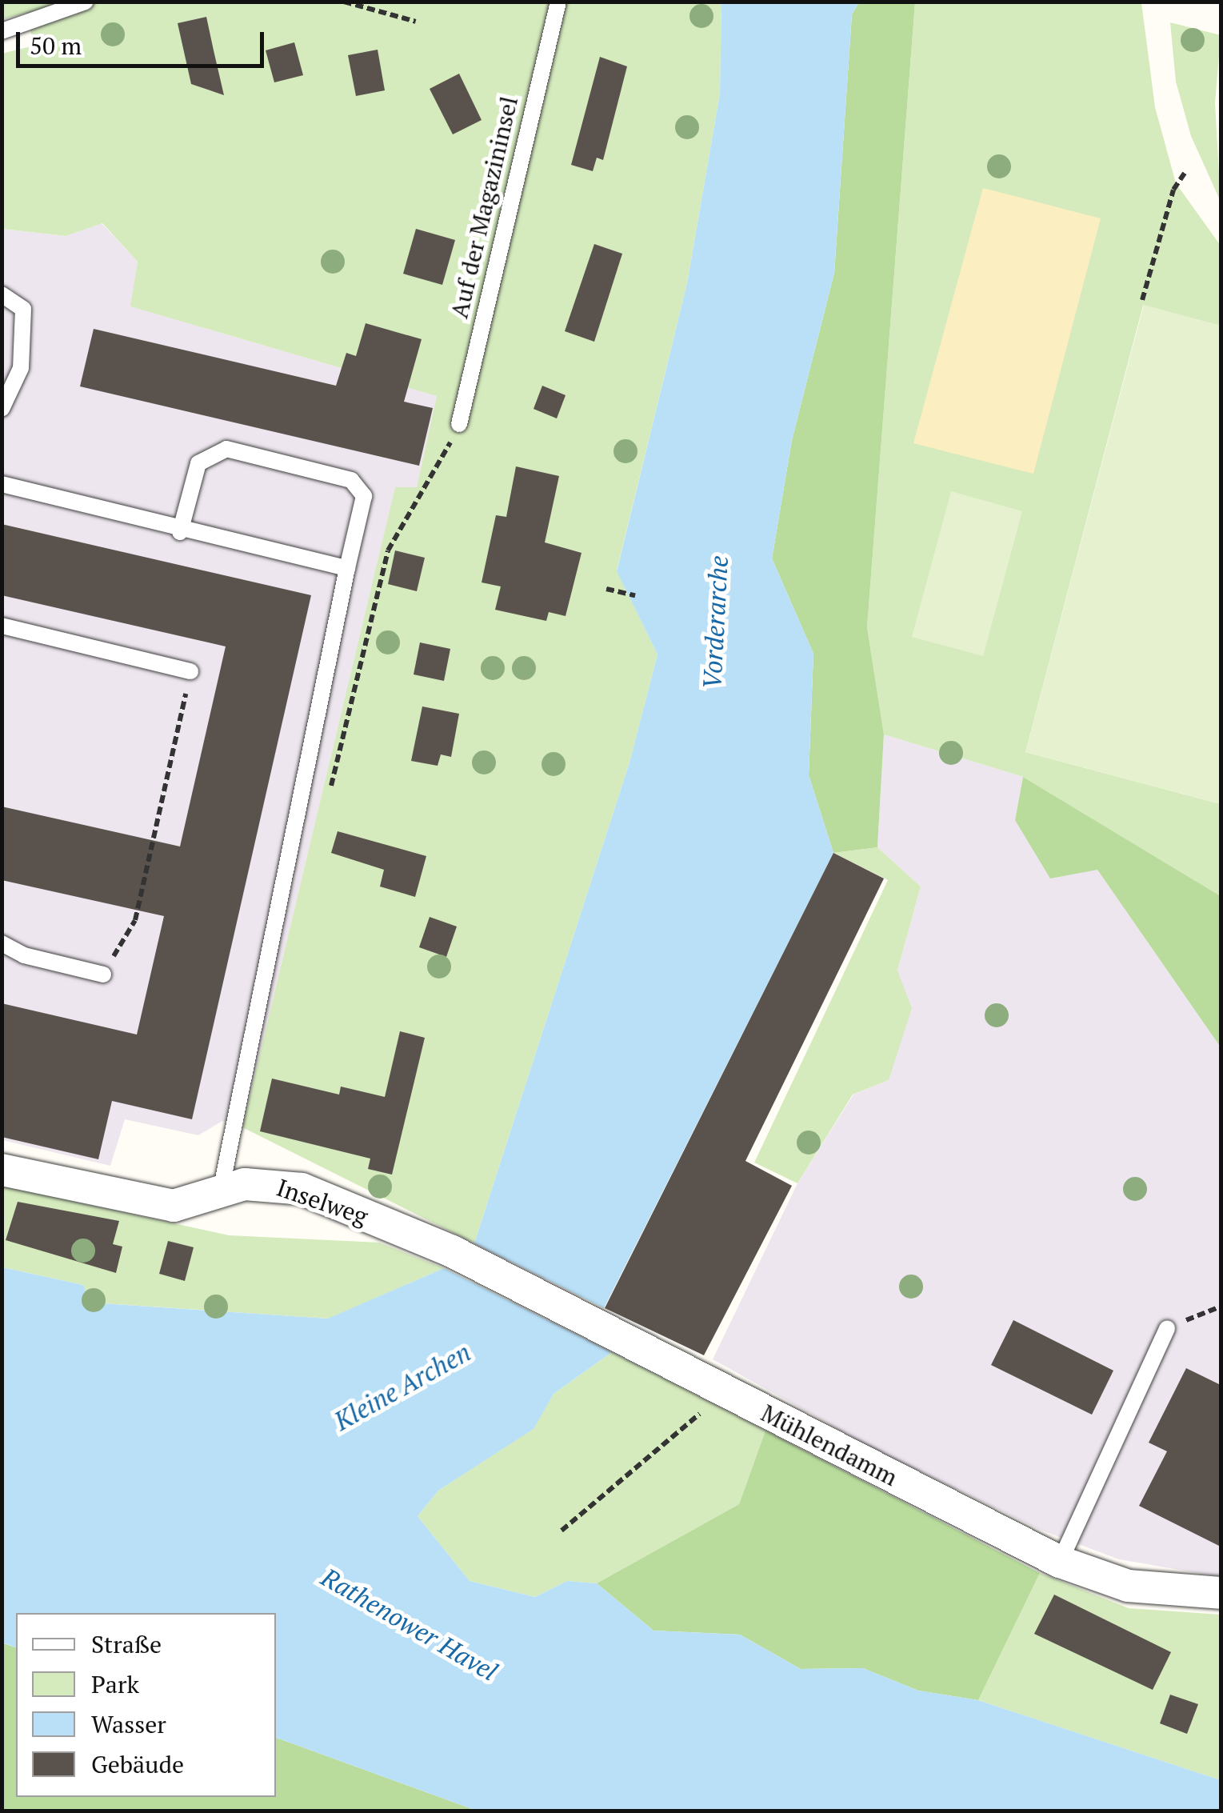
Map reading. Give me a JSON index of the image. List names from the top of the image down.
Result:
{
  "streets": {
    "street": ["Inselweg", "Mühlendamm"],
    "lane": ["Auf der Magazininsel"]
  },
  "crossings": [
    ["Inselweg", "Mühlendamm"]
  ],
  "water": ["Vorderarche", "Kleine Archen", "Rathenower Havel"],
  "legend": [
    "Straße",
    "Park",
    "Wasser",
    "Gebäude"
  ],
  "scale_bar": "50 m"
}
